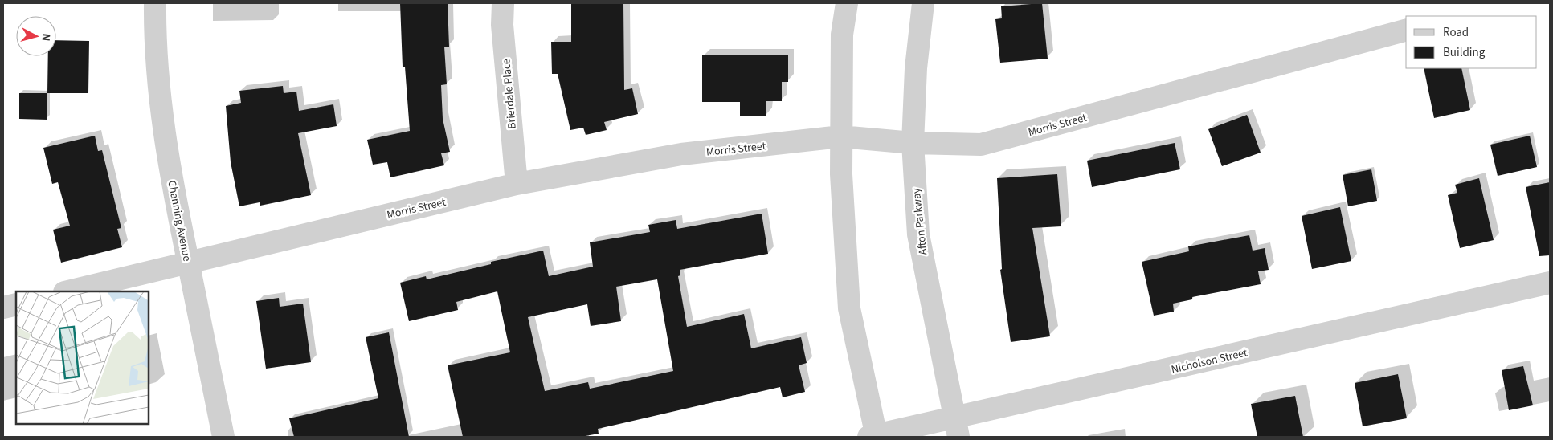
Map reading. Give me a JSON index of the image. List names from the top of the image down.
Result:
{
  "streets": {
    "street": [
      "Brierdale Place",
      "Morris Street",
      "Channing Avenue",
      "Afton Parkway",
      "Nicholson Street"
    ]
  },
  "crossings": [
    ["Brierdale Place", "Morris Street"],
    ["Morris Street", "Channing Avenue"],
    ["Morris Street", "Afton Parkway"],
    ["Afton Parkway", "Nicholson Street"]
  ],
  "legend": ["Road", "Building"],
  "north": "right"
}
